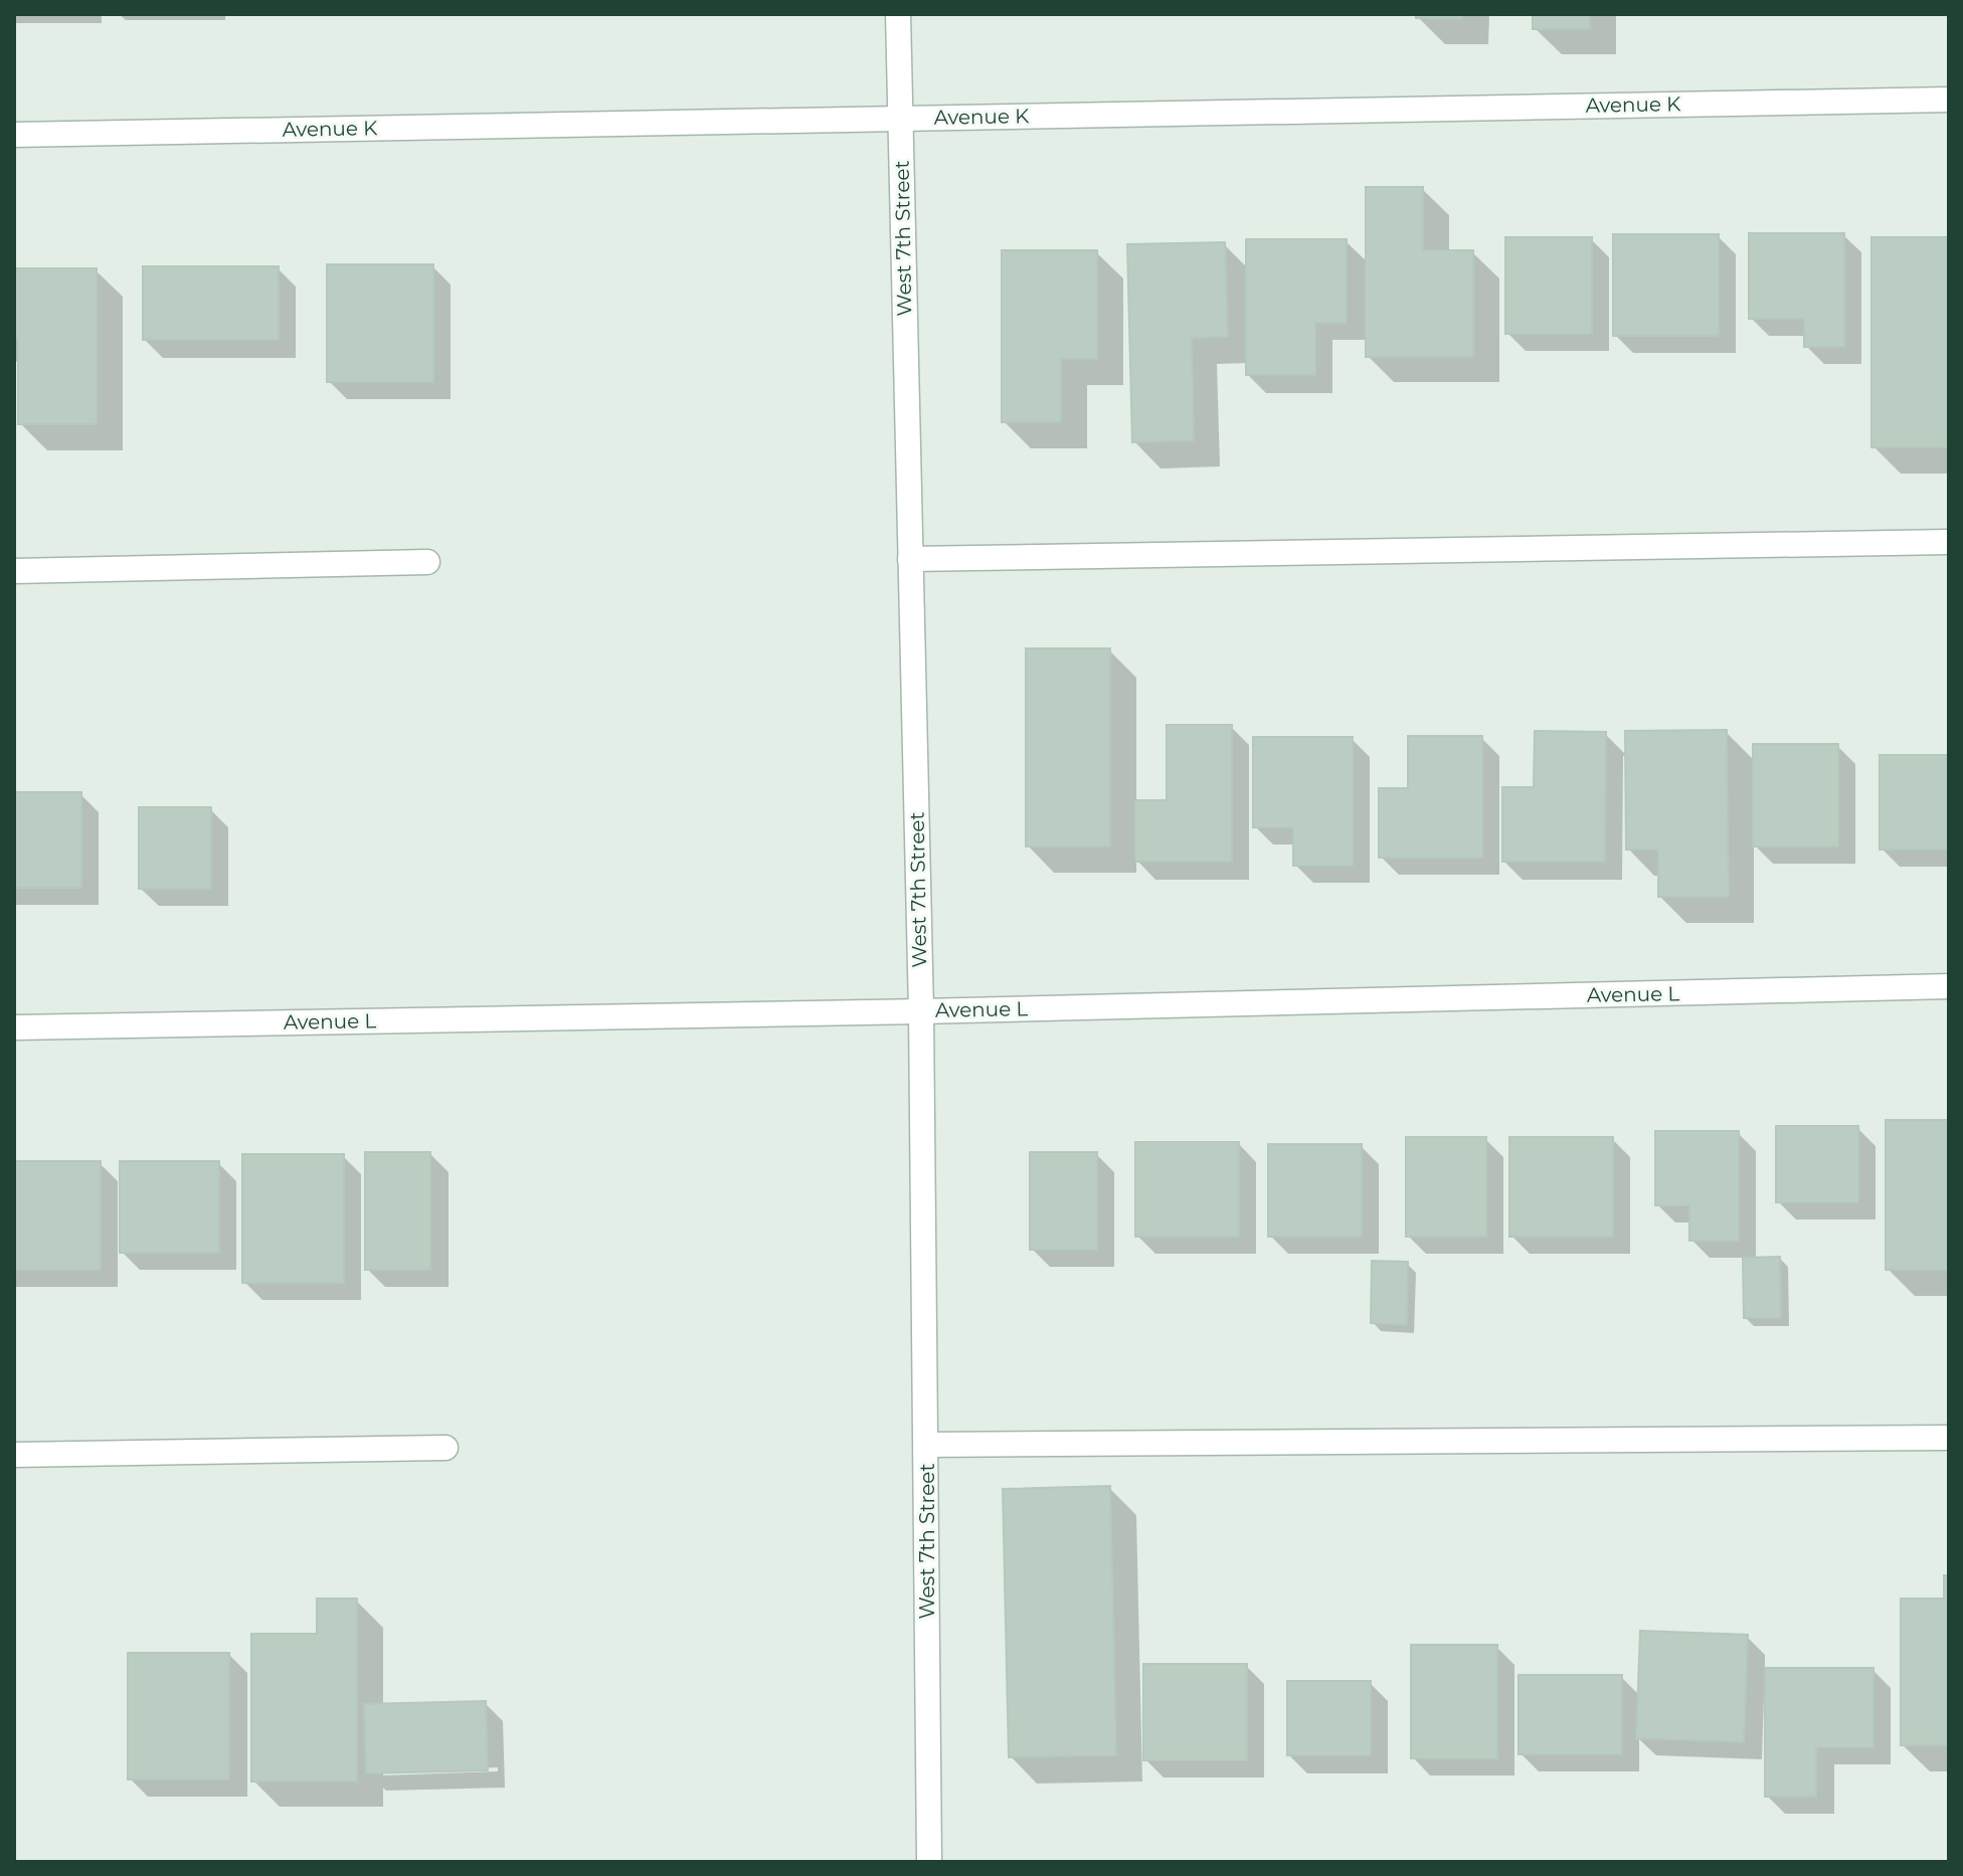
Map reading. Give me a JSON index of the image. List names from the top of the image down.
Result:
{
  "streets": {
    "street": ["Avenue K", "West 7th Street", "Avenue L"]
  },
  "crossings": [
    ["Avenue K", "West 7th Street"],
    ["West 7th Street", "Avenue L"]
  ]
}
